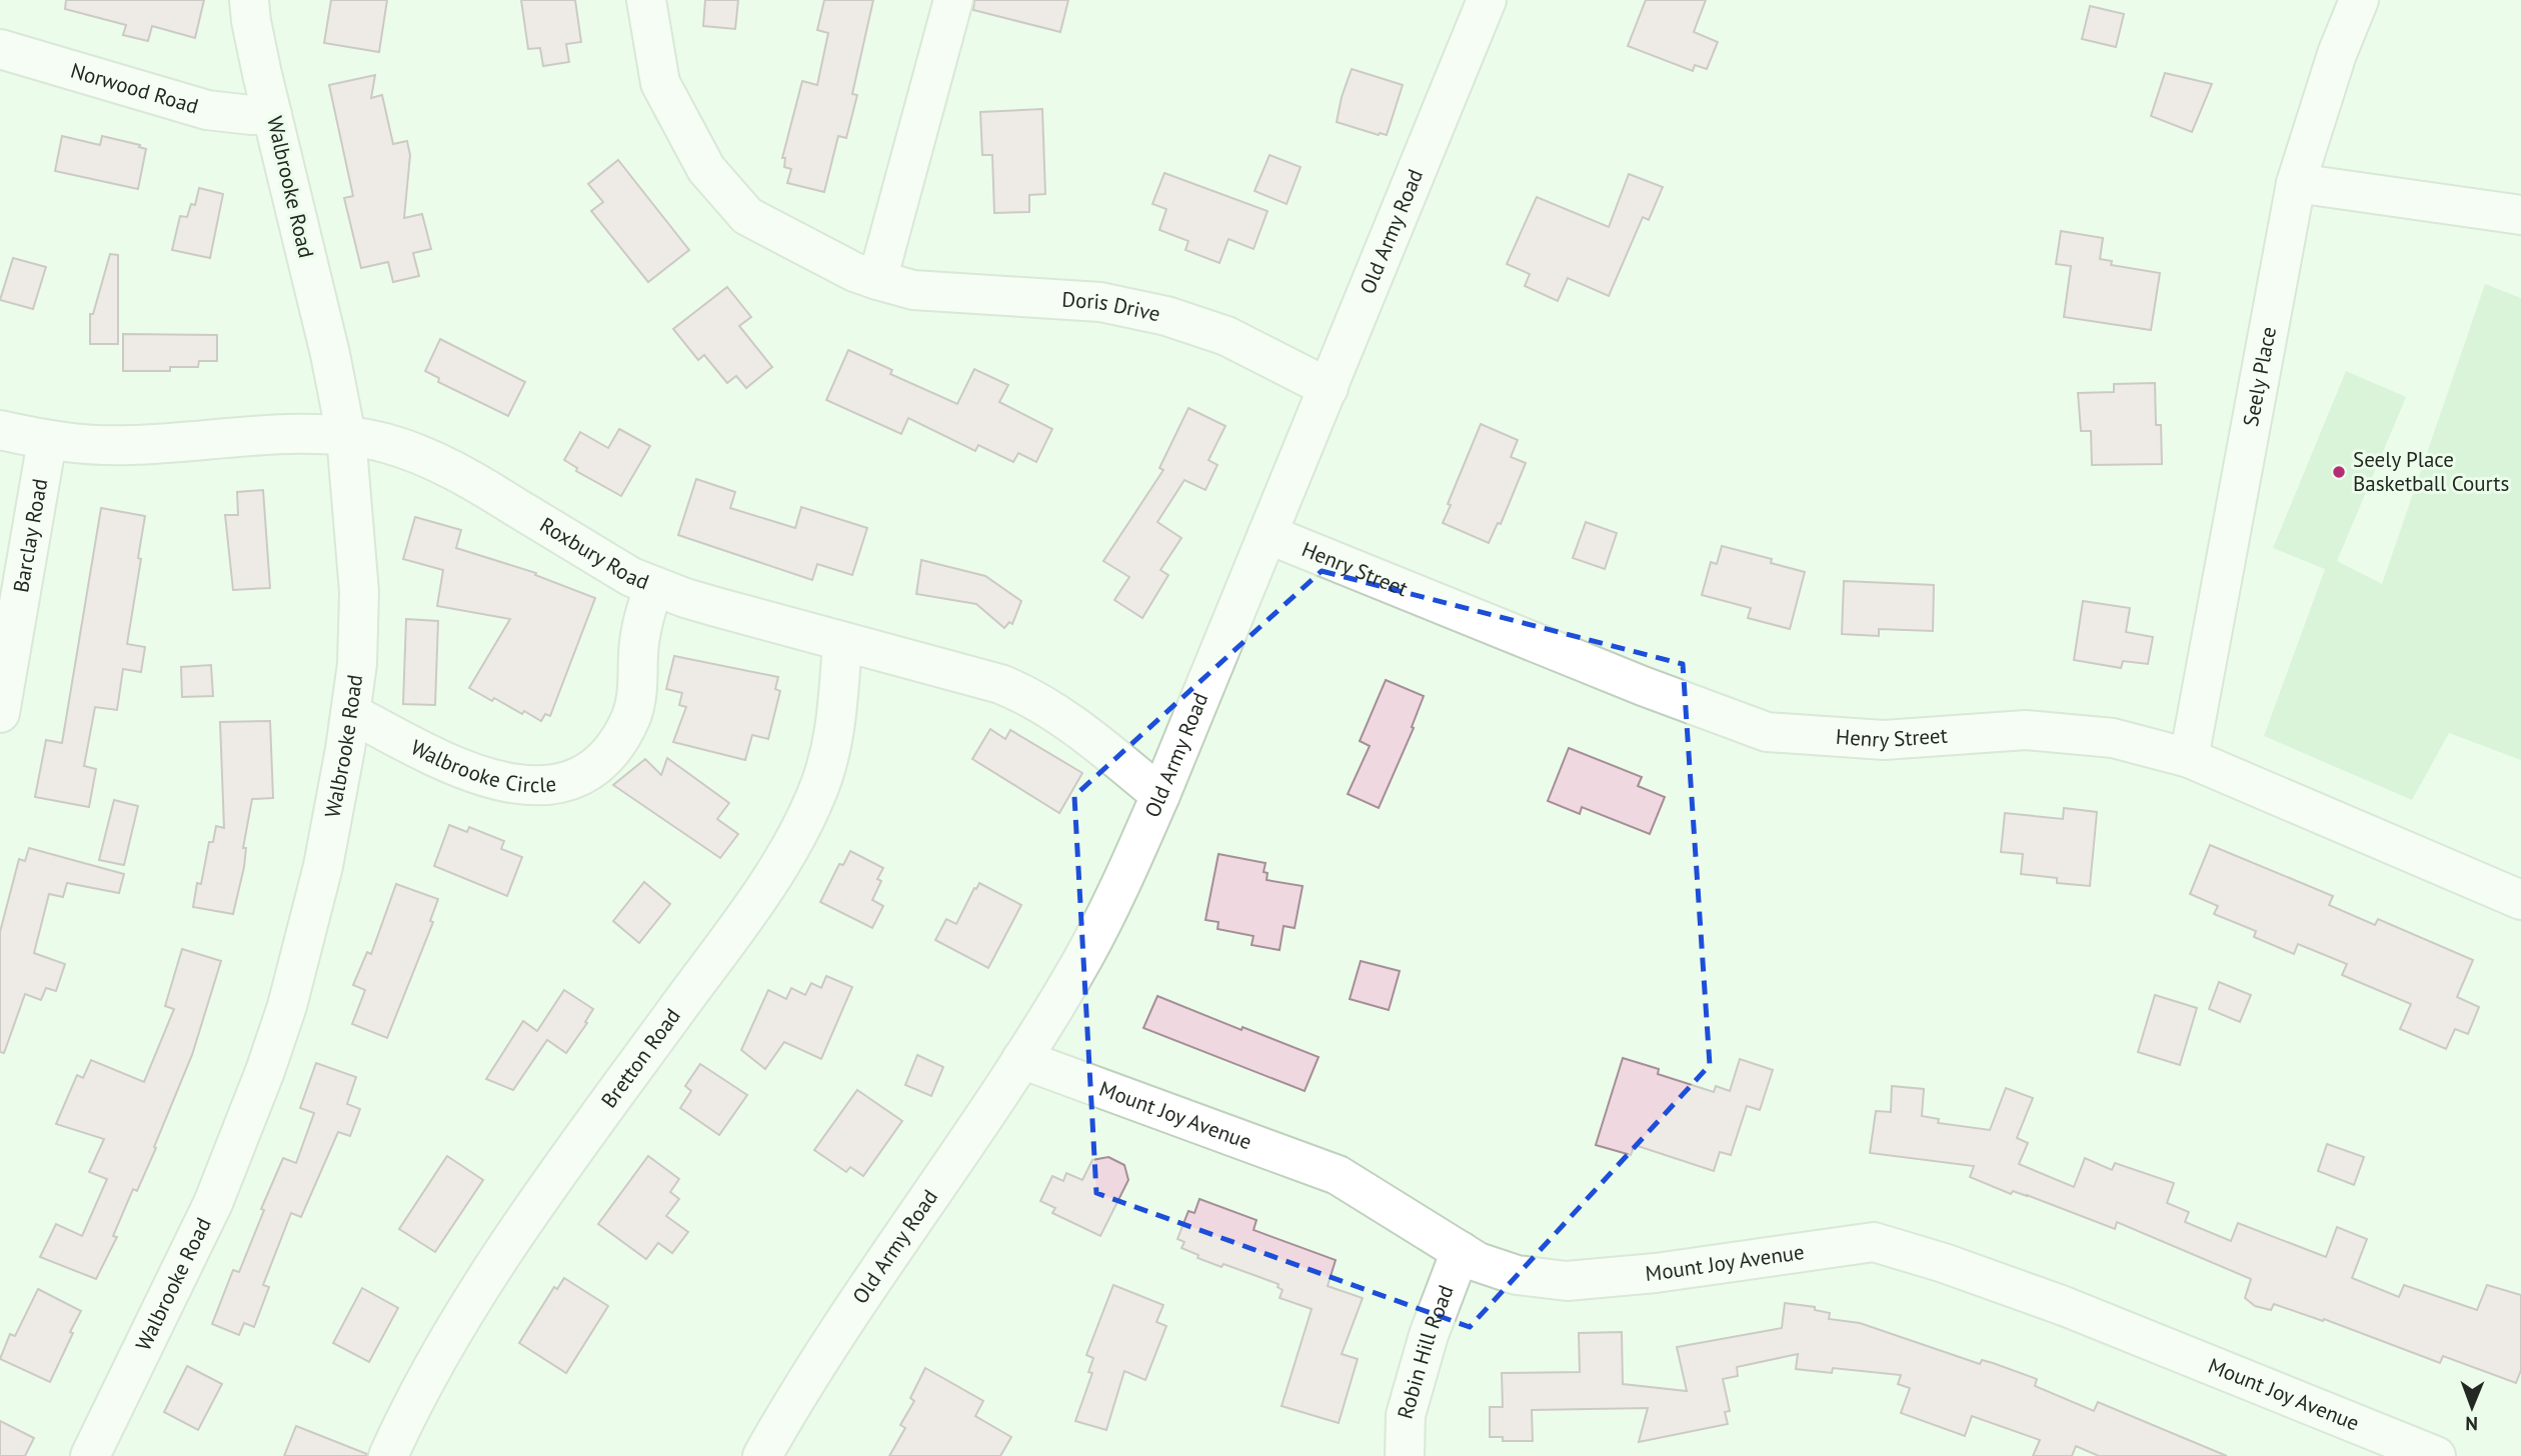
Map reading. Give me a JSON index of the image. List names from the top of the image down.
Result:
{
  "streets": {
    "street": [
      "Norwood Road",
      "Walbrooke Road",
      "Old Army Road",
      "Doris Drive",
      "Seely Place",
      "Barclay Road",
      "Roxbury Road",
      "Henry Street",
      "Walbrooke Circle",
      "Bretton Road",
      "Mount Joy Avenue",
      "Robin Hill Road"
    ]
  },
  "crossings": [
    ["Norwood Road", "Walbrooke Road"],
    ["Walbrooke Road", "Roxbury Road"],
    ["Walbrooke Road", "Walbrooke Circle"],
    ["Old Army Road", "Doris Drive"],
    ["Old Army Road", "Roxbury Road"],
    ["Old Army Road", "Henry Street"],
    ["Old Army Road", "Mount Joy Avenue"],
    ["Seely Place", "Henry Street"],
    ["Barclay Road", "Roxbury Road"],
    ["Roxbury Road", "Walbrooke Circle"],
    ["Roxbury Road", "Bretton Road"],
    ["Mount Joy Avenue", "Robin Hill Road"]
  ],
  "places": ["Seely Place Basketball Courts"],
  "north": "bottom"
}
